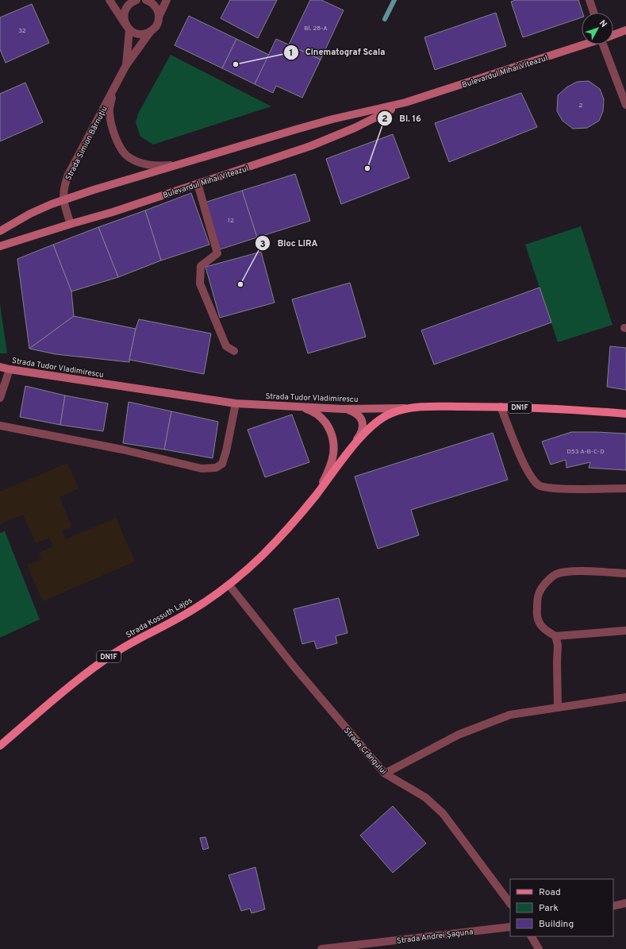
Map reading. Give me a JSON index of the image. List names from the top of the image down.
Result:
{
  "streets": {
    "main road": [
      "Bulevardul Mihai Viteazul",
      "Strada Tudor Vladimirescu",
      "DN1F",
      "Strada Kossuth Lajos"
    ],
    "street": ["Strada Simion Bărnuțiu", "Strada Crângului", "Strada Andrei Șaguna"]
  },
  "crossings": [
    ["Bulevardul Mihai Viteazul", "Strada Simion Bărnuțiu"],
    ["Strada Tudor Vladimirescu", "Strada Kossuth Lajos"],
    ["Strada Kossuth Lajos", "Strada Crângului"]
  ],
  "places": ["Cinematograf Scala", "Bl. 16", "Bloc LIRA"],
  "house_numbers": [
    "Bl. 28-A",
    "32",
    "2",
    "12",
    "D53 A-B-C-D"
  ],
  "legend": ["Road", "Park", "Building"],
  "north": "top right"
}
